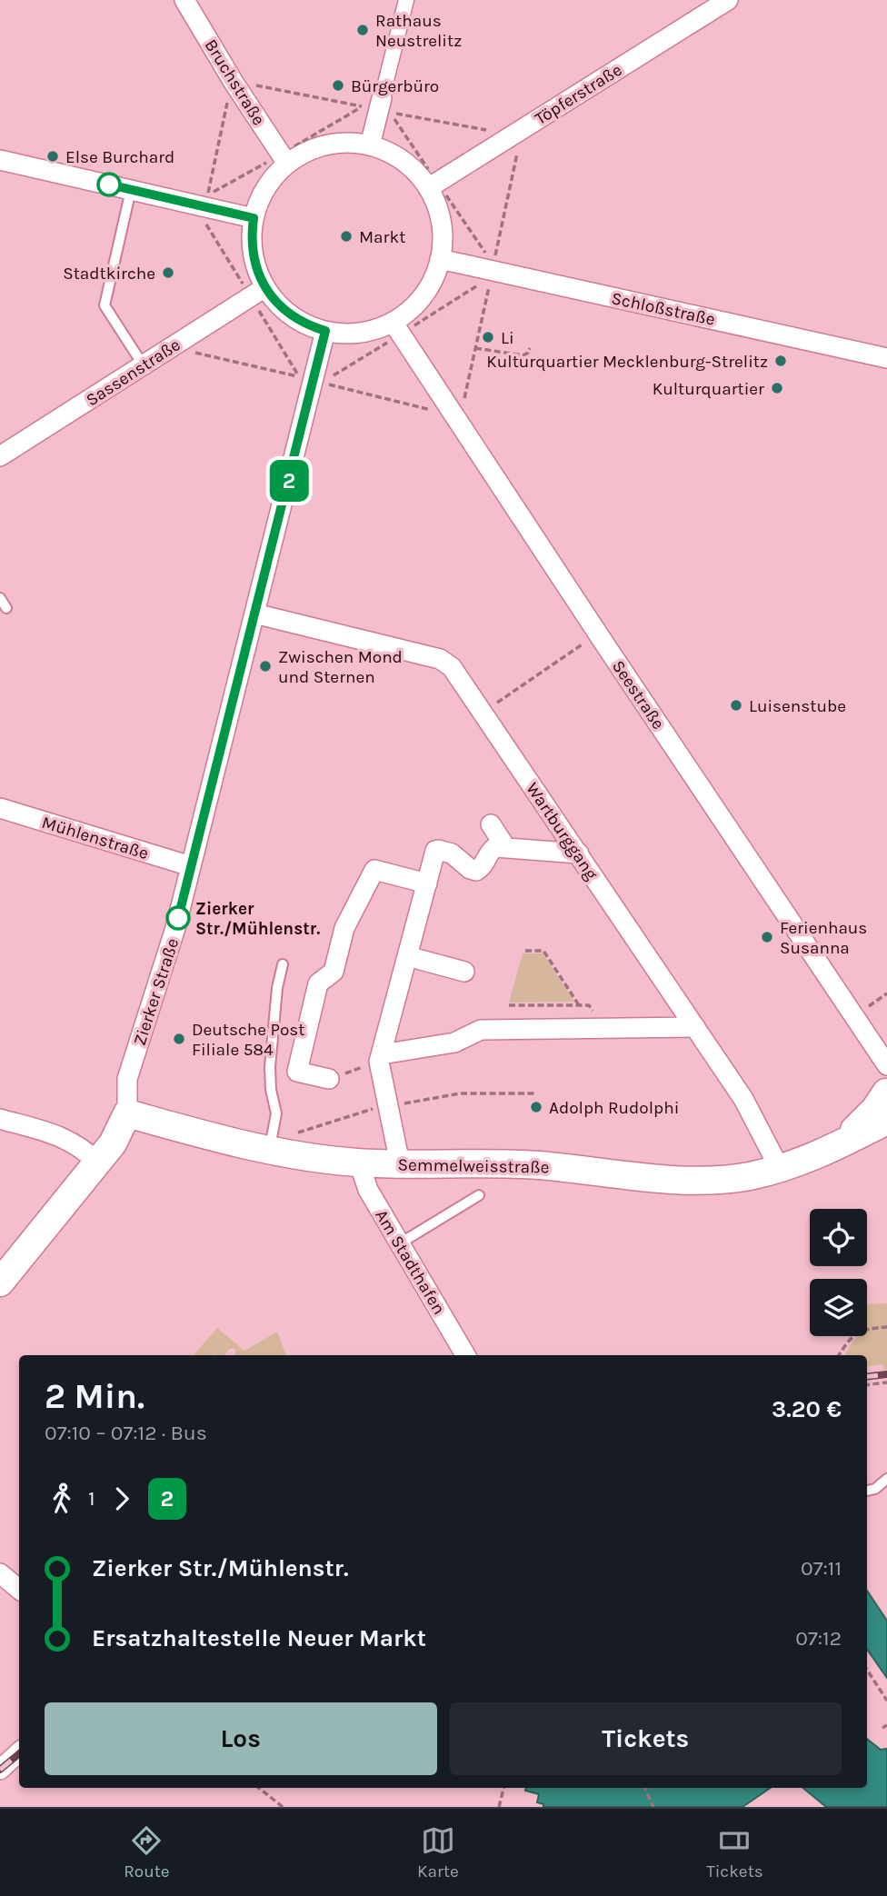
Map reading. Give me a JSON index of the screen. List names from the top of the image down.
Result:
{
  "streets": {
    "main road": ["Zierker Straße", "Semmelweisstraße"],
    "street": [
      "Bruchstraße",
      "Töpferstraße",
      "Schloßstraße",
      "Sassenstraße",
      "Seestraße",
      "Wartburggang",
      "Mühlenstraße",
      "Am Stadthafen"
    ]
  },
  "crossings": [
    ["Bruchstraße", "Töpferstraße"],
    ["Bruchstraße", "Schloßstraße"],
    ["Bruchstraße", "Sassenstraße"],
    ["Bruchstraße", "Seestraße"],
    ["Bruchstraße", "Zierker Straße"],
    ["Töpferstraße", "Schloßstraße"],
    ["Töpferstraße", "Sassenstraße"],
    ["Töpferstraße", "Seestraße"],
    ["Töpferstraße", "Zierker Straße"],
    ["Schloßstraße", "Sassenstraße"],
    ["Schloßstraße", "Seestraße"],
    ["Schloßstraße", "Zierker Straße"],
    ["Sassenstraße", "Seestraße"],
    ["Sassenstraße", "Zierker Straße"],
    ["Seestraße", "Zierker Straße"],
    ["Wartburggang", "Zierker Straße"],
    ["Wartburggang", "Semmelweisstraße"],
    ["Mühlenstraße", "Zierker Straße"],
    ["Zierker Straße", "Semmelweisstraße"],
    ["Semmelweisstraße", "Am Stadthafen"]
  ],
  "places": [
    "Rathaus Neustrelitz",
    "Bürgerbüro",
    "Else Burchard",
    "Markt",
    "Stadtkirche",
    "Li",
    "Kulturquartier Mecklenburg-Strelitz",
    "Kulturquartier",
    "Zwischen Mond und Sternen",
    "Luisenstube",
    "Zierker Str./Mühlenstr.",
    "Ferienhaus Susanna",
    "Deutsche Post Filiale 584",
    "Adolph Rudolphi"
  ],
  "lines": ["bus line 2"],
  "page": {
    "on_map": "2",
    "heading": ["2 Min.", "07:10 – 07:12 · Bus", "3.20 €"],
    "legs": ["1", "2"],
    "list": [
      {
        "name": "Zierker Str./Mühlenstr.",
        "value": "07:11"
      },
      {
        "name": "Ersatzhaltestelle Neuer Markt",
        "value": "07:12"
      }
    ],
    "buttons": ["Los", "Tickets"],
    "tabs": ["Route", "Karte", "Tickets"]
  }
}
